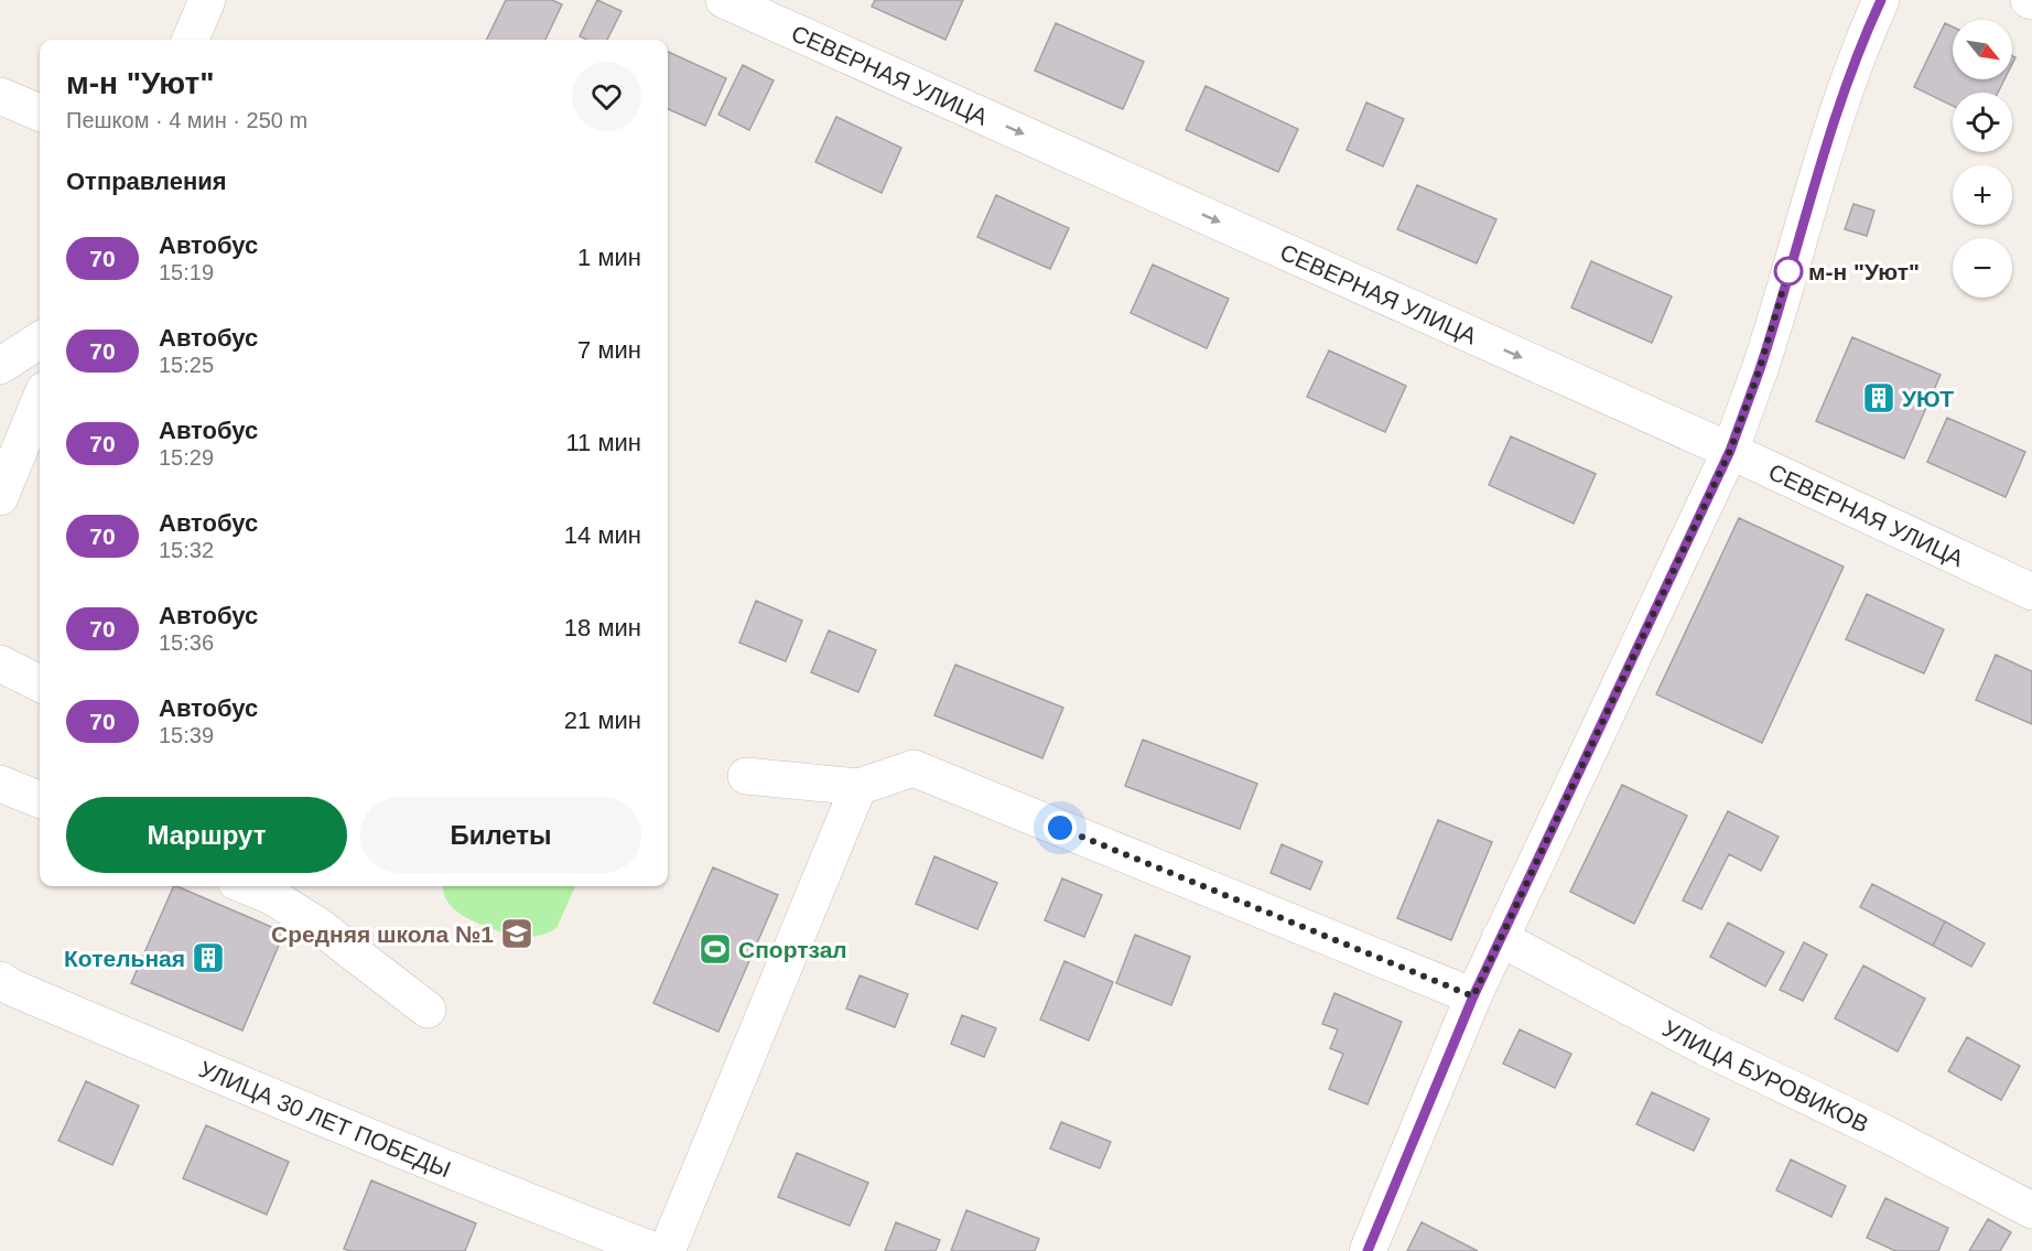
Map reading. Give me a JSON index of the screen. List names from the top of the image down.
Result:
{
  "streets": {
    "street": ["СЕВЕРНАЯ УЛИЦА", "УЛИЦА БУРОВИКОВ", "УЛИЦА 30 ЛЕТ ПОБЕДЫ"]
  },
  "one_way": ["СЕВЕРНАЯ УЛИЦА"],
  "places": {
    "other": ["м-н \"Уют\""],
    "building": ["УЮТ", "Котельная"],
    "school or university": ["Средняя школа №1"],
    "sports": ["Спортзал"]
  },
  "lines": ["bus line 70"],
  "north": "bottom right",
  "page": {
    "map_buttons": ["+", "−"],
    "heading": [
      ["м-н \"Уют\"", "Пешком · 4 мин · 250 m"],
      "Отправления"
    ],
    "list": [
      {
        "mark": "70",
        "name": "Автобус",
        "note": "15:19",
        "value": "1 мин"
      },
      {
        "mark": "70",
        "name": "Автобус",
        "note": "15:25",
        "value": "7 мин"
      },
      {
        "mark": "70",
        "name": "Автобус",
        "note": "15:29",
        "value": "11 мин"
      },
      {
        "mark": "70",
        "name": "Автобус",
        "note": "15:32",
        "value": "14 мин"
      },
      {
        "mark": "70",
        "name": "Автобус",
        "note": "15:36",
        "value": "18 мин"
      },
      {
        "mark": "70",
        "name": "Автобус",
        "note": "15:39",
        "value": "21 мин"
      }
    ],
    "buttons": ["Маршрут", "Билеты"]
  }
}
